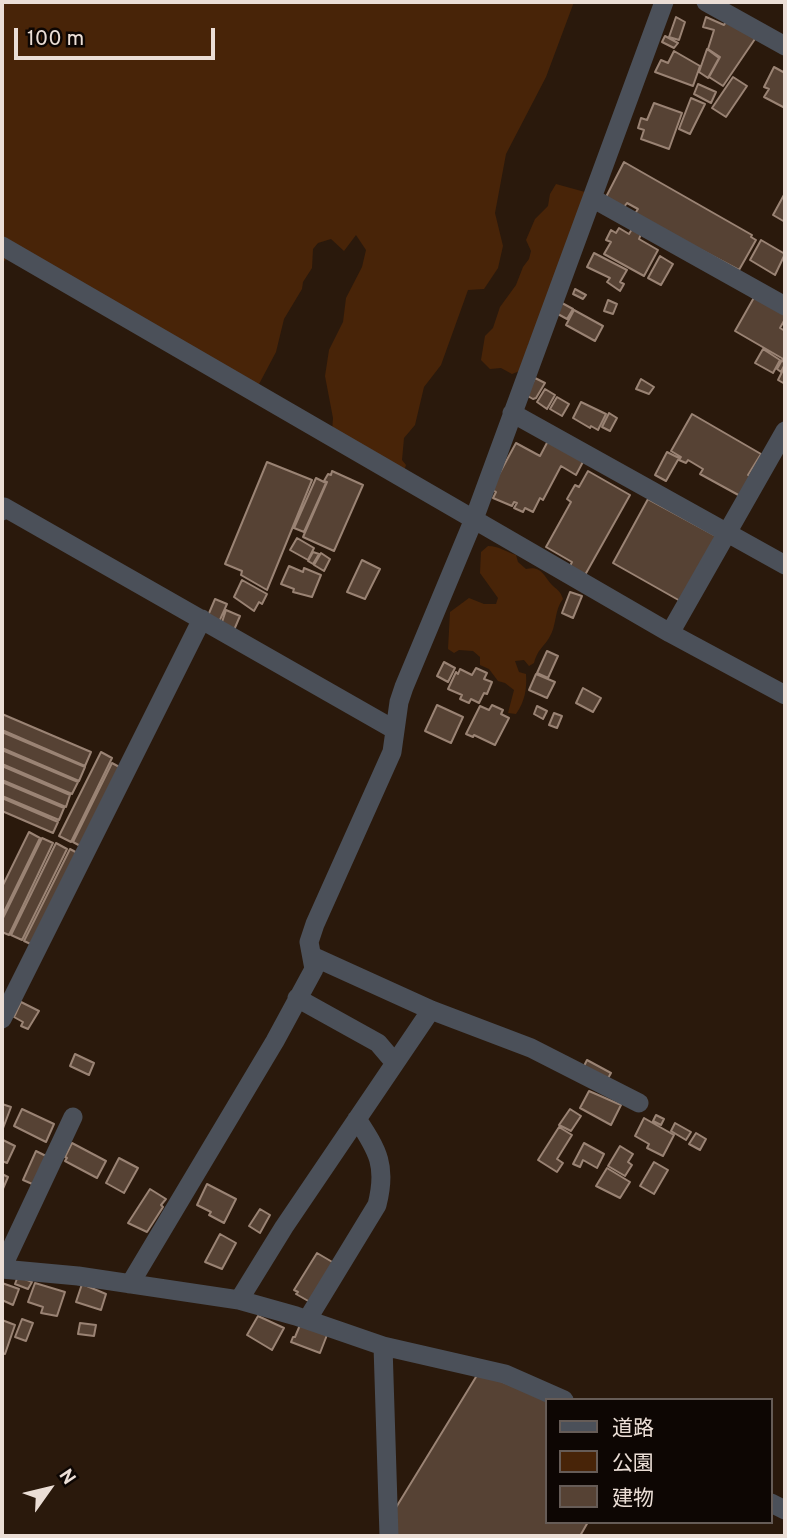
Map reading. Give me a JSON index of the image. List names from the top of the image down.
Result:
{
  "legend": ["道路", "公園", "建物"],
  "scale_bar": "100 m",
  "north": "top right"
}
